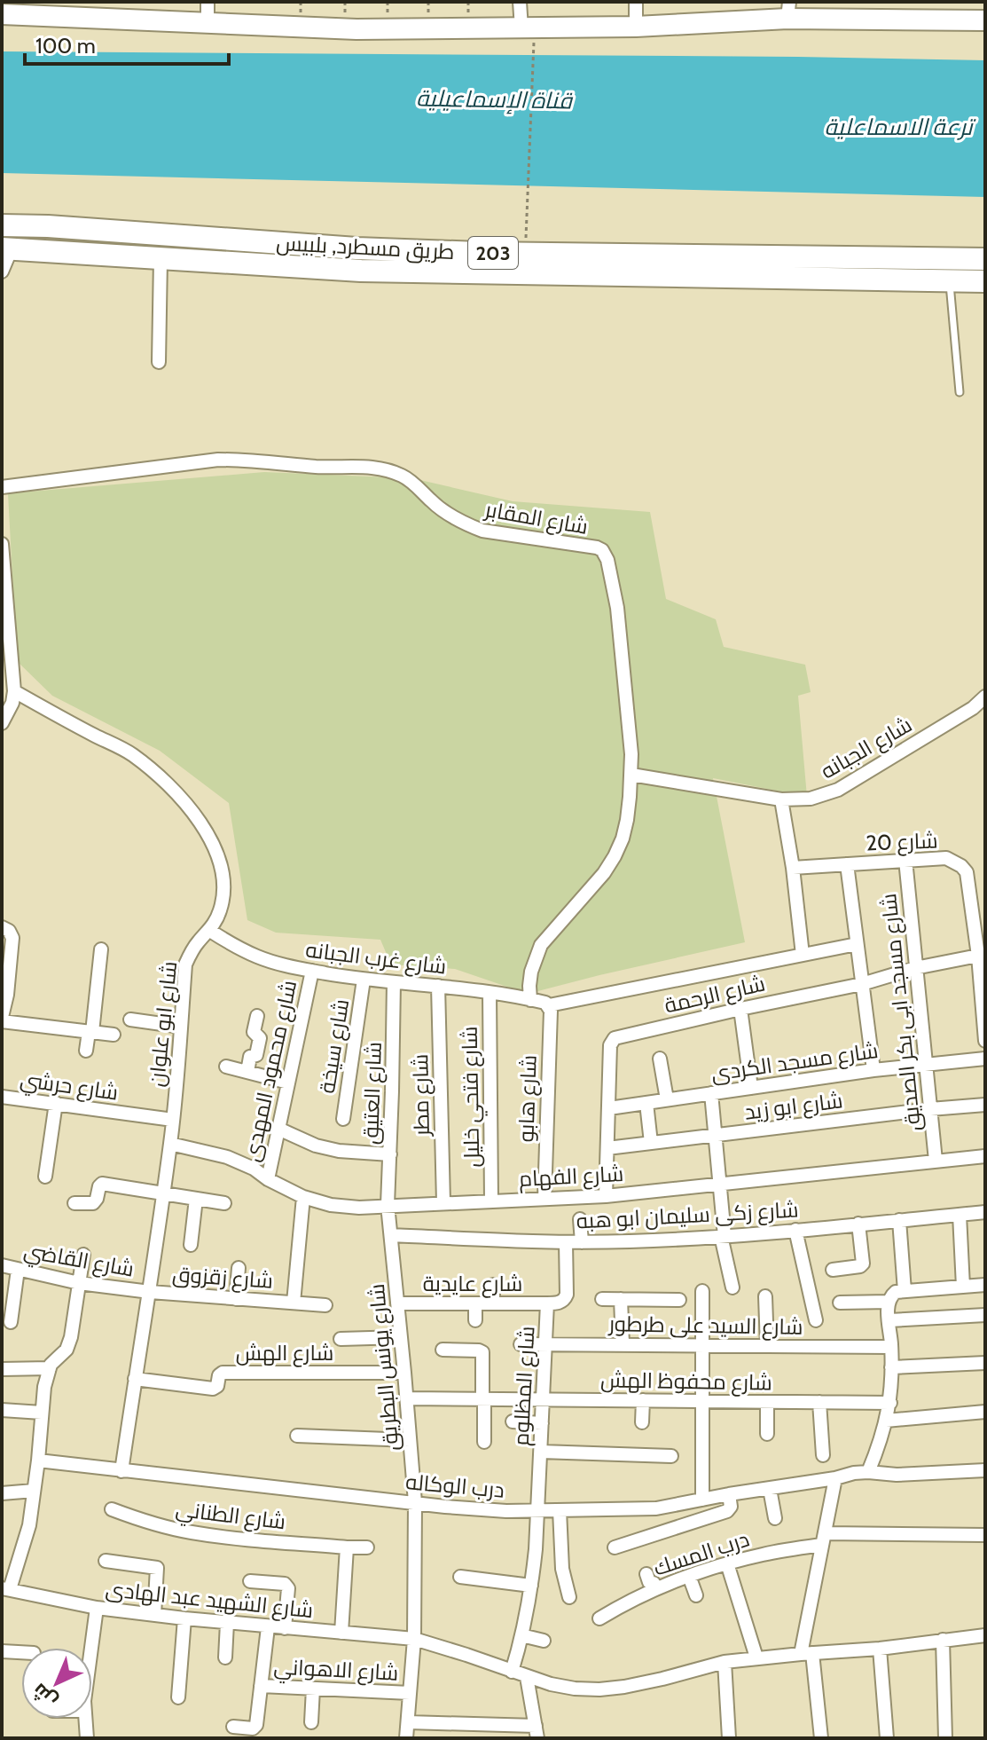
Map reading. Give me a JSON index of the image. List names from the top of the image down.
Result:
{
  "streets": {
    "main road": ["طريق مسطرد, بلبيس", "203"],
    "street": [
      "شارع المقابر",
      "شارع الجبانه",
      "شارع 20",
      "شارع غرب الجبانه",
      "شارع الرحمة",
      "شارع مسجد ابى بكر الصديق",
      "شارع ابو علوان",
      "شارع سيخة",
      "شارع مسجد الكردى",
      "شارع محمود المهدى",
      "شارع حرشي",
      "شارع العتيق",
      "شارع مطر",
      "شارع فتحي خليل",
      "شارع هابو",
      "شارع ابو زيد",
      "شارع الفهام",
      "شارع زكى سليمان ابو هبه",
      "شارع القاضي",
      "شارع زقزوق",
      "شارع عايدية",
      "شارع السيد على طرطور",
      "شارع الهش",
      "شارع يونس البطريق",
      "شارع محفوظ الهش",
      "شارع المظلوم",
      "درب الوكاله",
      "شارع الطناني",
      "درب المسك",
      "شارع الشهيد عبد الهادى",
      "شارع الاهواني"
    ]
  },
  "crossings": [
    ["شارع المقابر", "شارع الجبانه"],
    ["شارع المقابر", "شارع غرب الجبانه"],
    ["شارع 20", "شارع الرحمة"],
    ["شارع 20", "شارع مسجد ابى بكر الصديق"],
    ["شارع غرب الجبانه", "شارع ابو علوان"],
    ["شارع غرب الجبانه", "شارع سيخة"],
    ["شارع غرب الجبانه", "شارع محمود المهدى"],
    ["شارع غرب الجبانه", "شارع العتيق"],
    ["شارع غرب الجبانه", "شارع مطر"],
    ["شارع غرب الجبانه", "شارع فتحي خليل"],
    ["شارع غرب الجبانه", "شارع هابو"],
    ["شارع الرحمة", "شارع مسجد ابى بكر الصديق"],
    ["شارع الرحمة", "شارع مسجد الكردى"],
    ["شارع الرحمة", "شارع ابو زيد"],
    ["شارع الرحمة", "شارع الفهام"],
    ["شارع مسجد ابى بكر الصديق", "شارع مسجد الكردى"],
    ["شارع مسجد ابى بكر الصديق", "شارع ابو زيد"],
    ["شارع مسجد ابى بكر الصديق", "شارع الفهام"],
    ["شارع ابو علوان", "شارع حرشي"],
    ["شارع ابو علوان", "شارع الفهام"],
    ["شارع ابو علوان", "شارع القاضي"],
    ["شارع ابو علوان", "شارع زقزوق"],
    ["شارع ابو علوان", "شارع الهش"],
    ["شارع ابو علوان", "درب الوكاله"],
    ["شارع محمود المهدى", "شارع الفهام"],
    ["شارع العتيق", "شارع الفهام"],
    ["شارع العتيق", "شارع يونس البطريق"],
    ["شارع مطر", "شارع الفهام"],
    ["شارع فتحي خليل", "شارع الفهام"],
    ["شارع هابو", "شارع الفهام"],
    ["شارع الفهام", "شارع زقزوق"],
    ["شارع الفهام", "شارع يونس البطريق"],
    ["شارع زكى سليمان ابو هبه", "شارع يونس البطريق"],
    ["شارع زكى سليمان ابو هبه", "شارع المظلوم"],
    ["شارع القاضي", "شارع زقزوق"],
    ["شارع عايدية", "شارع يونس البطريق"],
    ["شارع عايدية", "شارع المظلوم"],
    ["شارع السيد على طرطور", "شارع المظلوم"],
    ["شارع الهش", "شارع يونس البطريق"],
    ["شارع يونس البطريق", "شارع محفوظ الهش"],
    ["شارع يونس البطريق", "درب الوكاله"],
    ["شارع يونس البطريق", "شارع الشهيد عبد الهادى"],
    ["شارع يونس البطريق", "شارع الاهواني"],
    ["شارع محفوظ الهش", "شارع المظلوم"],
    ["شارع المظلوم", "درب الوكاله"],
    ["شارع المظلوم", "شارع الشهيد عبد الهادى"]
  ],
  "water": ["قناة الإسماعيلية", "ترعة الاسماعلية"],
  "scale_bar": "100 m",
  "north": "bottom left"
}
